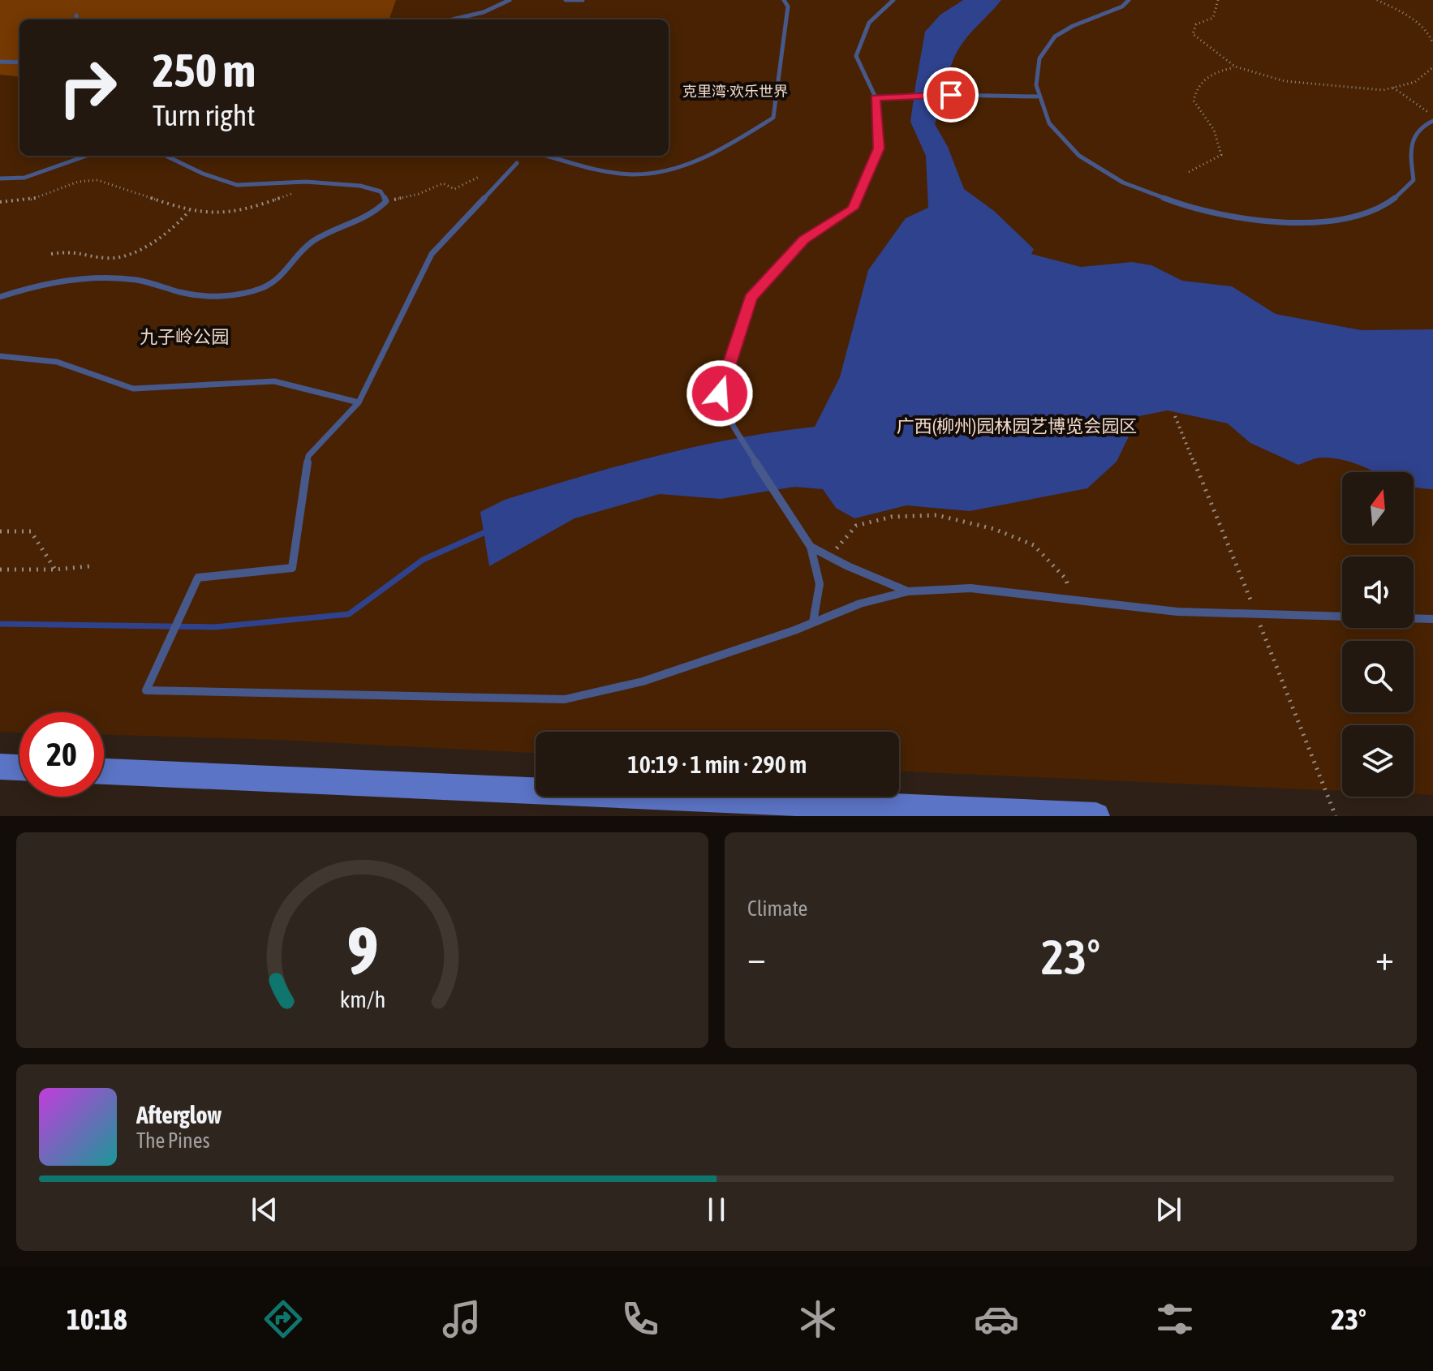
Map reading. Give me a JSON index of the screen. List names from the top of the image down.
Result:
{
  "parks": ["克里湾·欢乐世界", "九子岭公园", "广西(柳州)园林园艺博览会园区"],
  "north": "top",
  "page": {
    "turn": ["250 m", "Turn right"],
    "limit": "20",
    "trip": "10:19 · 1 min · 290 m",
    "tile": "Climate",
    "heat": ["−", "23°", "+"],
    "song": ["Afterglow", "The Pines"],
    "tabs": ["10:18", "23°"],
    "gauge": ["9", "km/h"]
  }
}
